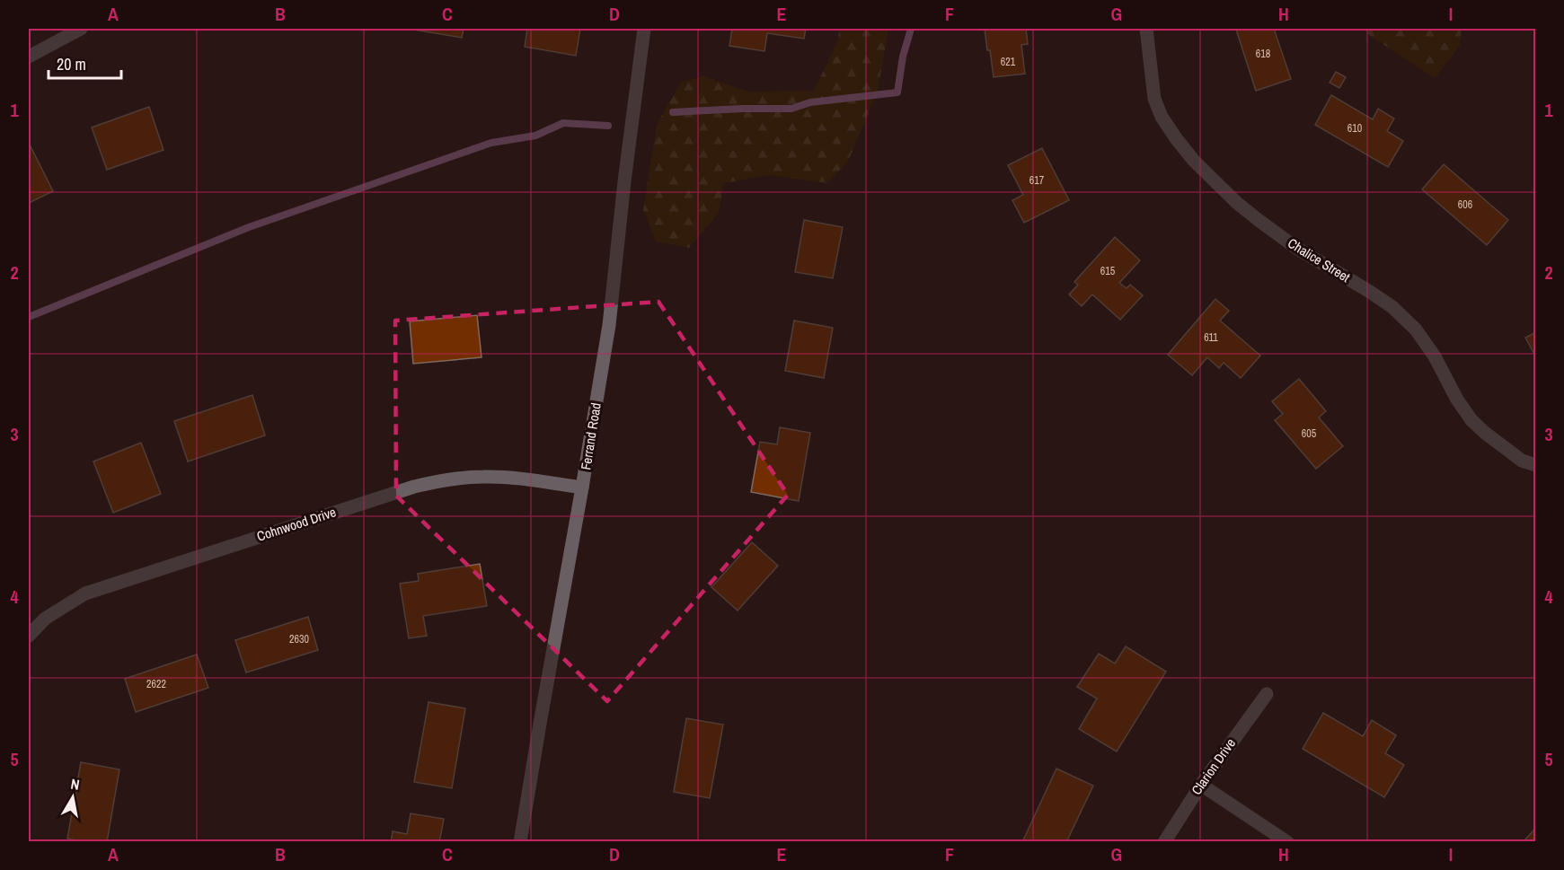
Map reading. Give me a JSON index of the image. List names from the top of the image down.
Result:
{
  "streets": {
    "street": [
      "Chalice Street",
      "Ferrand Road",
      "Cohnwood Drive",
      "Clarion Drive"
    ]
  },
  "crossings": [
    ["Ferrand Road", "Cohnwood Drive"]
  ],
  "house_numbers": [
    "618",
    "621",
    "610",
    "617",
    "606",
    "615",
    "611",
    "605",
    "2630",
    "2622"
  ],
  "scale_bar": "20 m",
  "north": "top",
  "grid": {
    "columns": [
      "A",
      "B",
      "C",
      "D",
      "E",
      "F",
      "G",
      "H",
      "I"
    ],
    "rows": [
      "1",
      "2",
      "3",
      "4",
      "5"
    ]
  }
}
